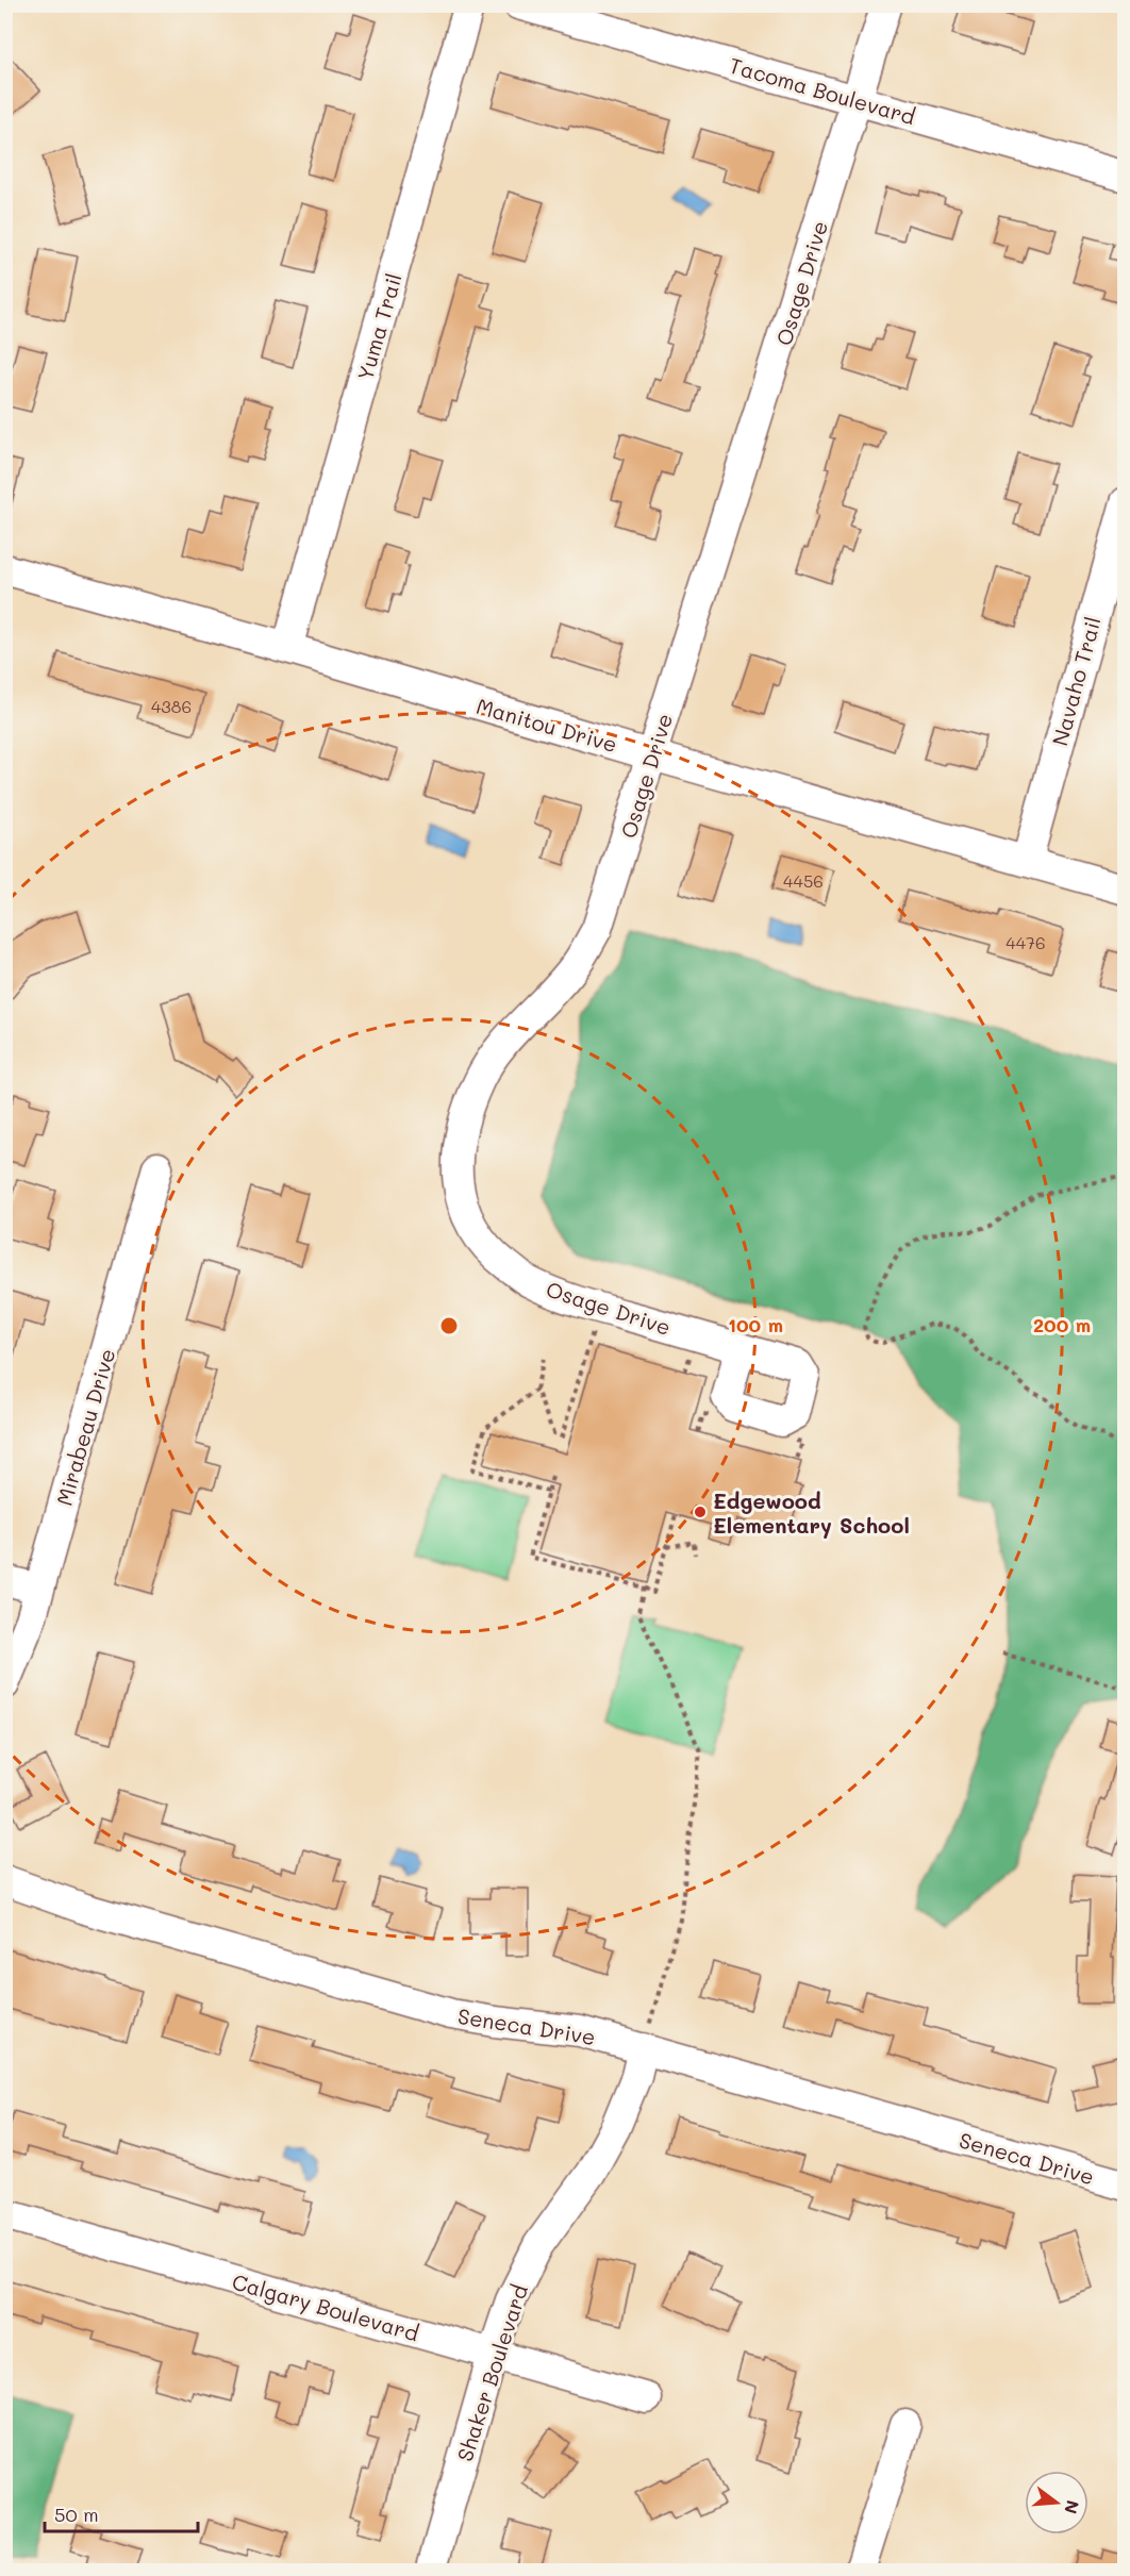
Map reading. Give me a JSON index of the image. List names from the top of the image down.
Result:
{
  "streets": {
    "street": [
      "Tacoma Boulevard",
      "Osage Drive",
      "Yuma Trail",
      "Navaho Trail",
      "Manitou Drive",
      "Mirabeau Drive",
      "Seneca Drive",
      "Calgary Boulevard",
      "Shaker Boulevard"
    ]
  },
  "crossings": [
    ["Tacoma Boulevard", "Osage Drive"],
    ["Osage Drive", "Manitou Drive"],
    ["Yuma Trail", "Manitou Drive"],
    ["Navaho Trail", "Manitou Drive"],
    ["Seneca Drive", "Shaker Boulevard"],
    ["Calgary Boulevard", "Shaker Boulevard"]
  ],
  "places": ["Edgewood Elementary School"],
  "house_numbers": ["4386", "4456", "4476"],
  "scale_bar": "50 m",
  "north": "right",
  "rings": ["100 m", "200 m"]
}
